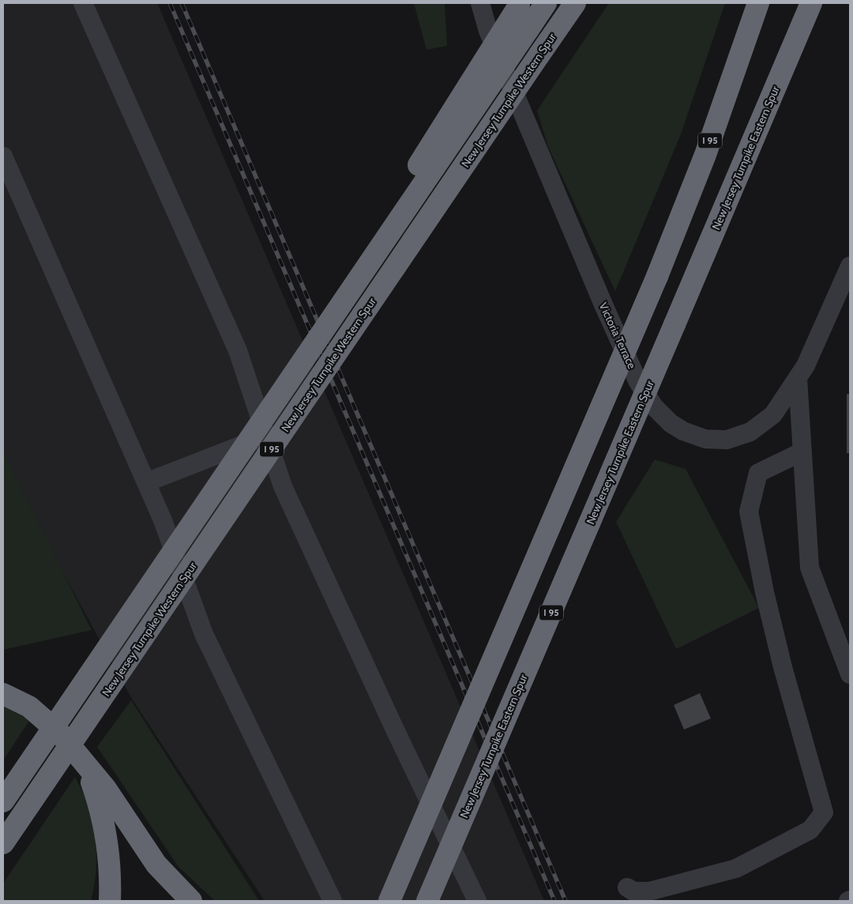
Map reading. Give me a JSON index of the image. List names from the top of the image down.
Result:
{
  "streets": {
    "highway": ["New Jersey Turnpike Western Spur", "I 95", "New Jersey Turnpike Eastern Spur"],
    "street": ["Victoria Terrace"]
  }
}
